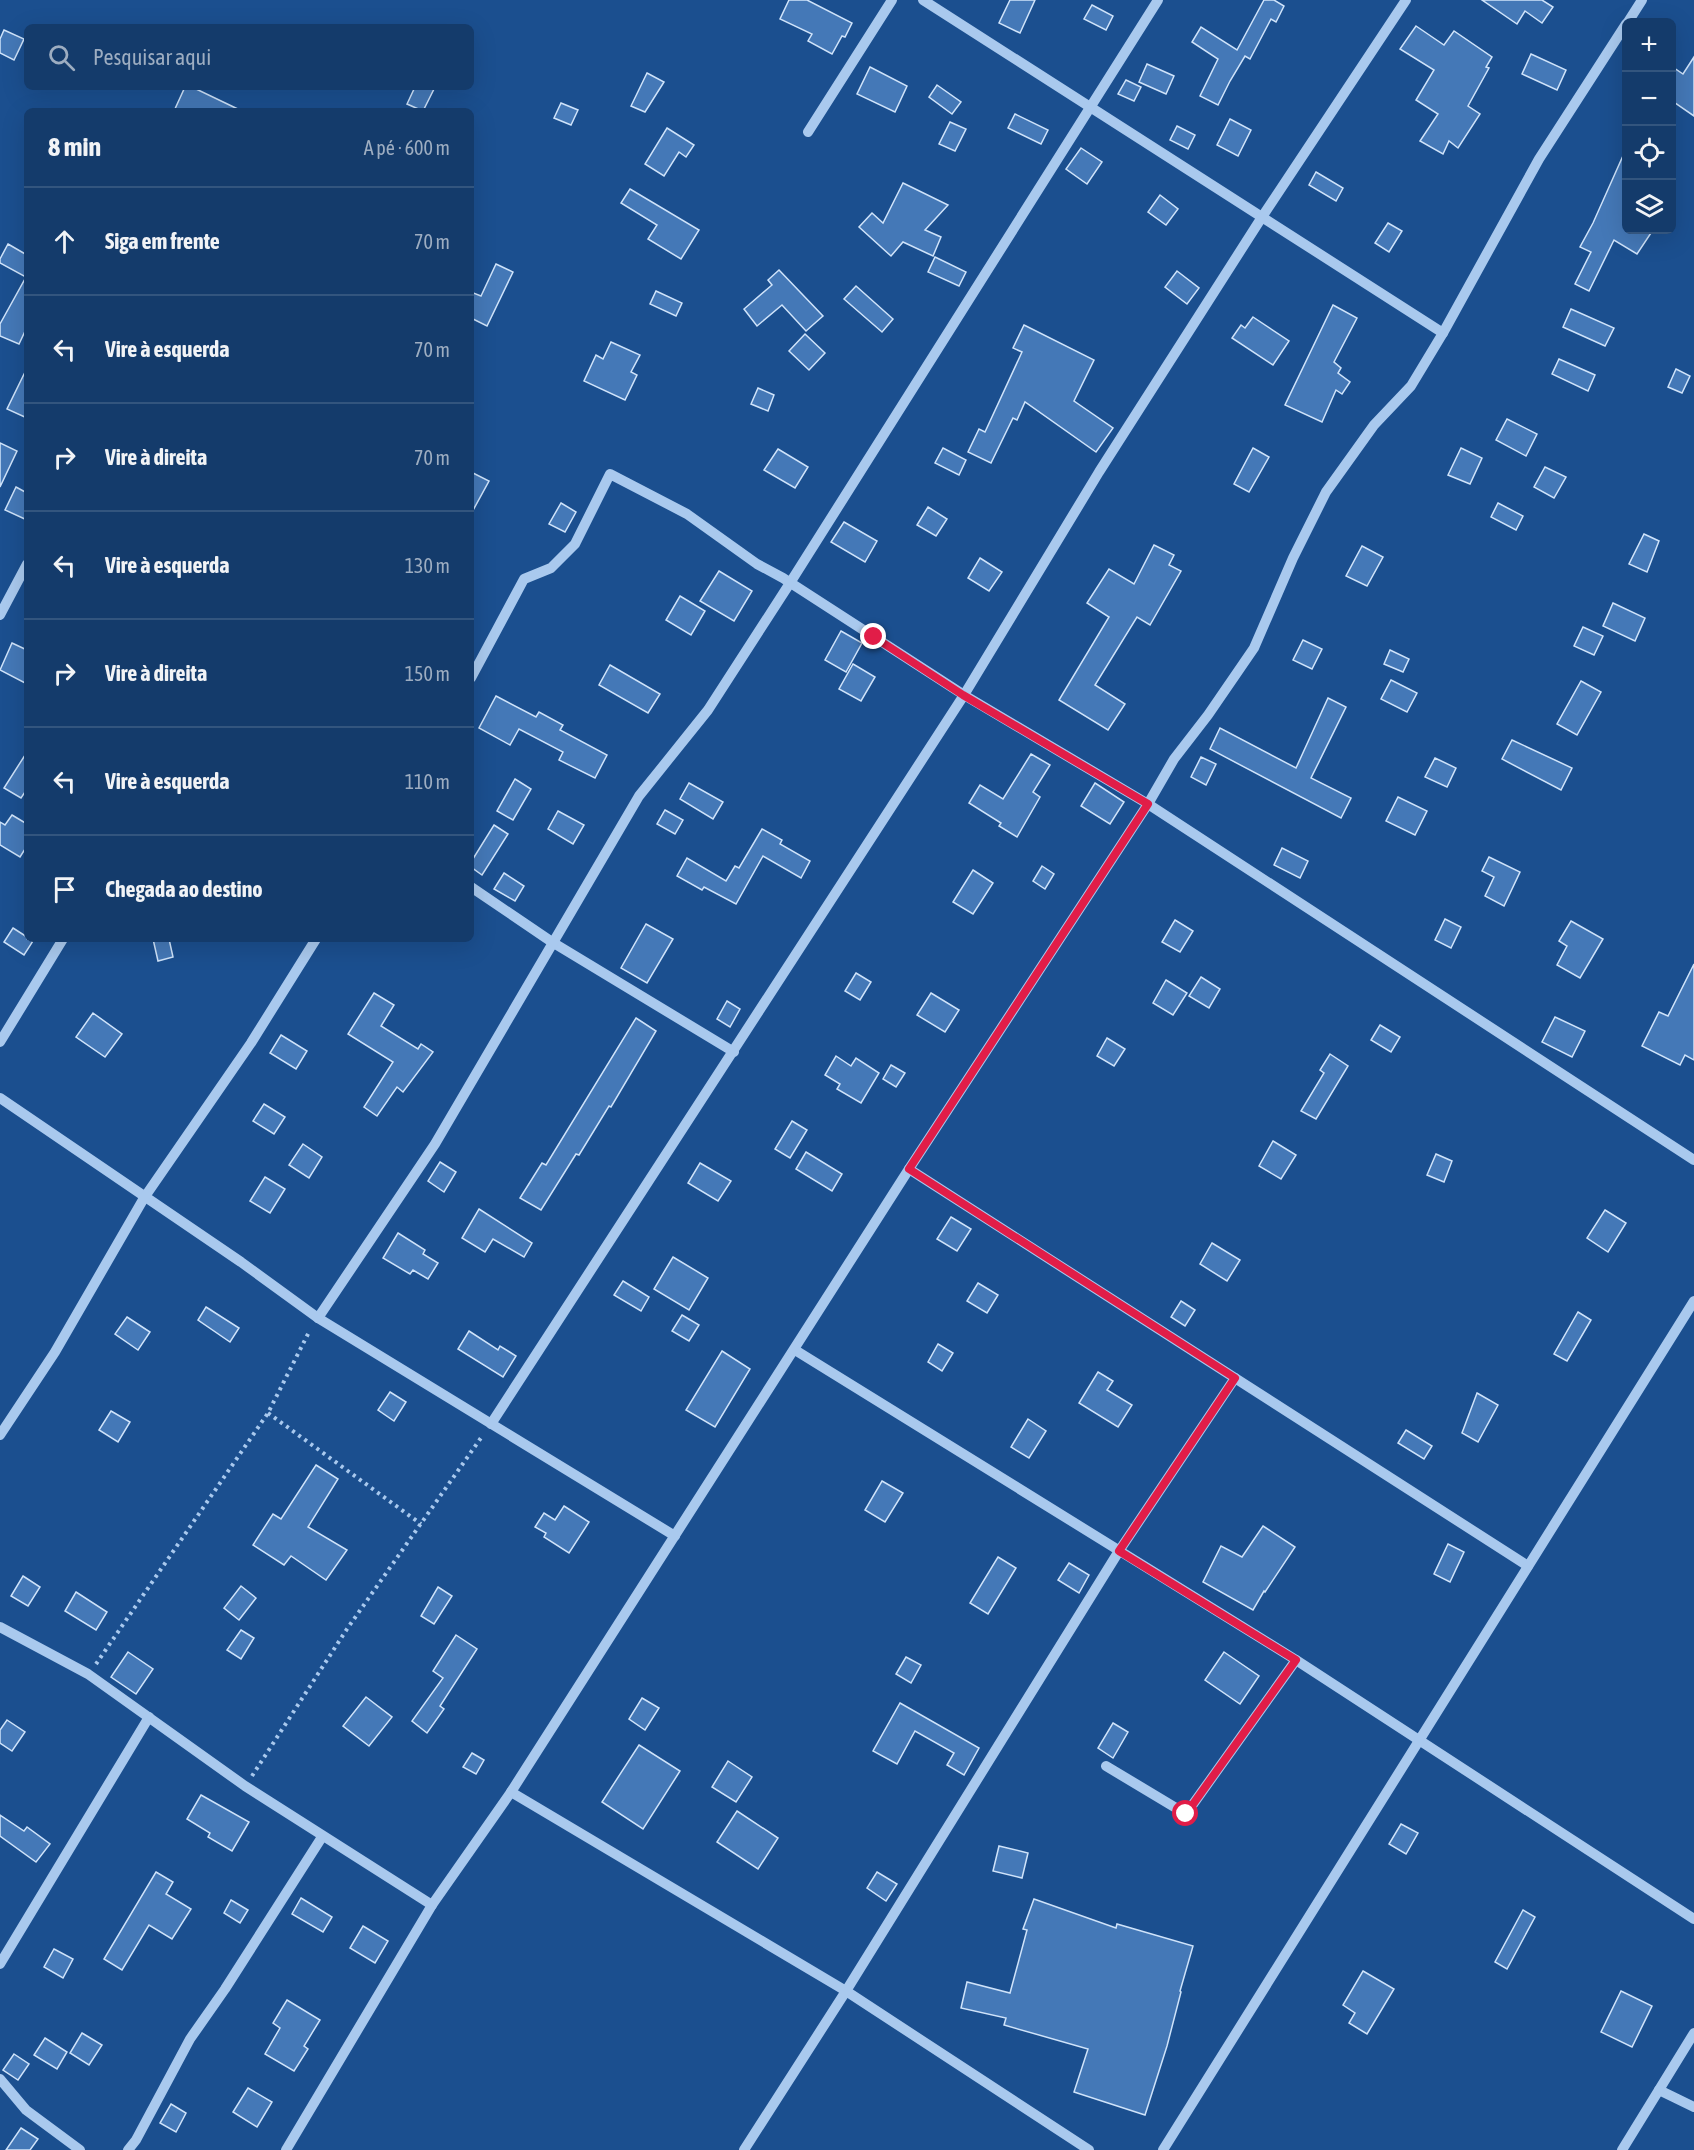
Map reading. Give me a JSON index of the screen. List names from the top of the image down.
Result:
{
  "page": {
    "map_buttons": ["+", "−"],
    "search": "Pesquisar aqui",
    "heading": ["8 min", "A pé · 600 m"],
    "list": [
      ["Siga em frente", "70 m"],
      ["Vire à esquerda", "70 m"],
      ["Vire à direita", "70 m"],
      ["Vire à esquerda", "130 m"],
      ["Vire à direita", "150 m"],
      ["Vire à esquerda", "110 m"],
      "Chegada ao destino"
    ]
  }
}
